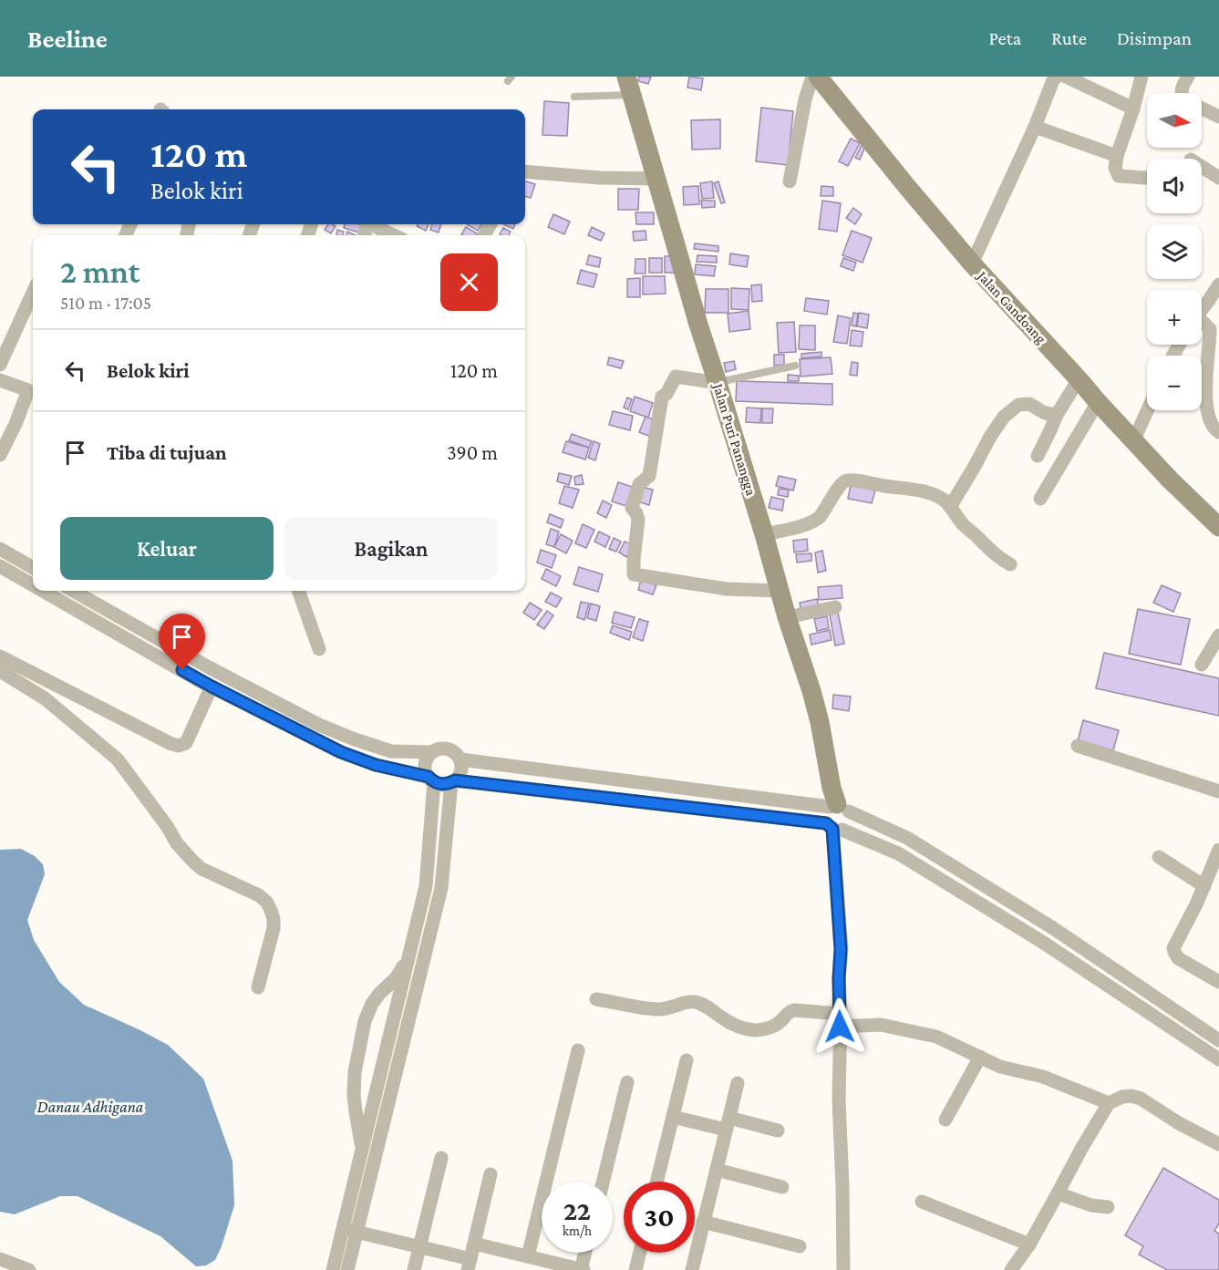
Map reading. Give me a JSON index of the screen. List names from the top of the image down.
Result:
{
  "streets": {
    "street": ["Jalan Gandoang", "Jalan Puri Panangga"]
  },
  "water": ["Danau Adhigana"],
  "north": "right",
  "page": {
    "header": "Beeline",
    "nav": ["Peta", "Rute", "Disimpan"],
    "map_buttons": ["+", "−"],
    "turn": ["120 m", "Belok kiri"],
    "heading": ["2 mnt", "510 m · 17:05"],
    "list": [
      {
        "name": "Belok kiri",
        "value": "120 m"
      },
      {
        "name": "Tiba di tujuan",
        "value": "390 m"
      }
    ],
    "buttons": ["Keluar", "Bagikan"],
    "speed": "22 km/h",
    "limit": "30"
  }
}
